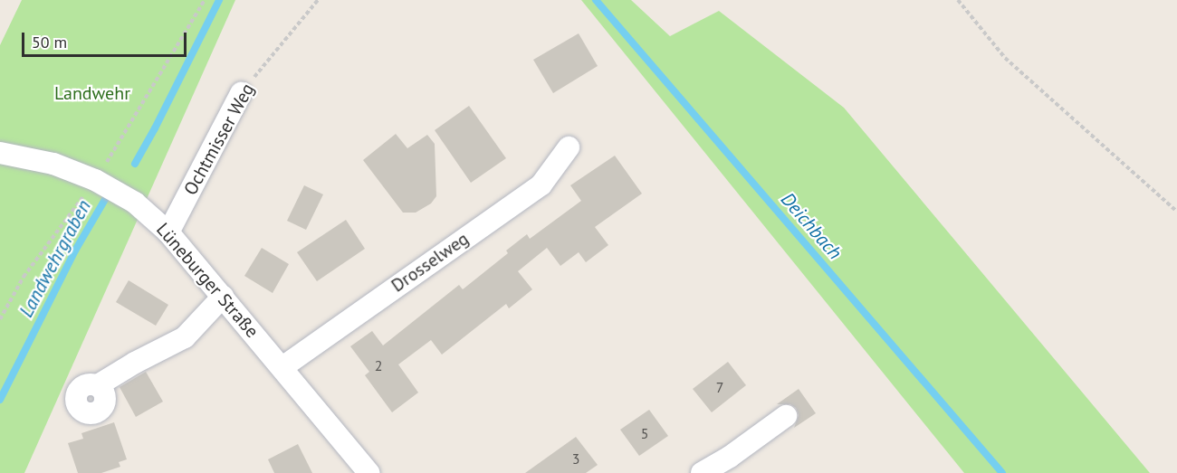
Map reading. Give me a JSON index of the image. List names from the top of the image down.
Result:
{
  "streets": {
    "street": ["Ochtmisser Weg", "Drosselweg", "Lüneburger Straße"]
  },
  "crossings": [
    ["Ochtmisser Weg", "Lüneburger Straße"],
    ["Drosselweg", "Lüneburger Straße"]
  ],
  "water": ["Deichbach", "Landwehrgraben"],
  "parks": ["Landwehr"],
  "house_numbers": [
    "2",
    "7",
    "5",
    "3"
  ],
  "scale_bar": "50 m"
}
